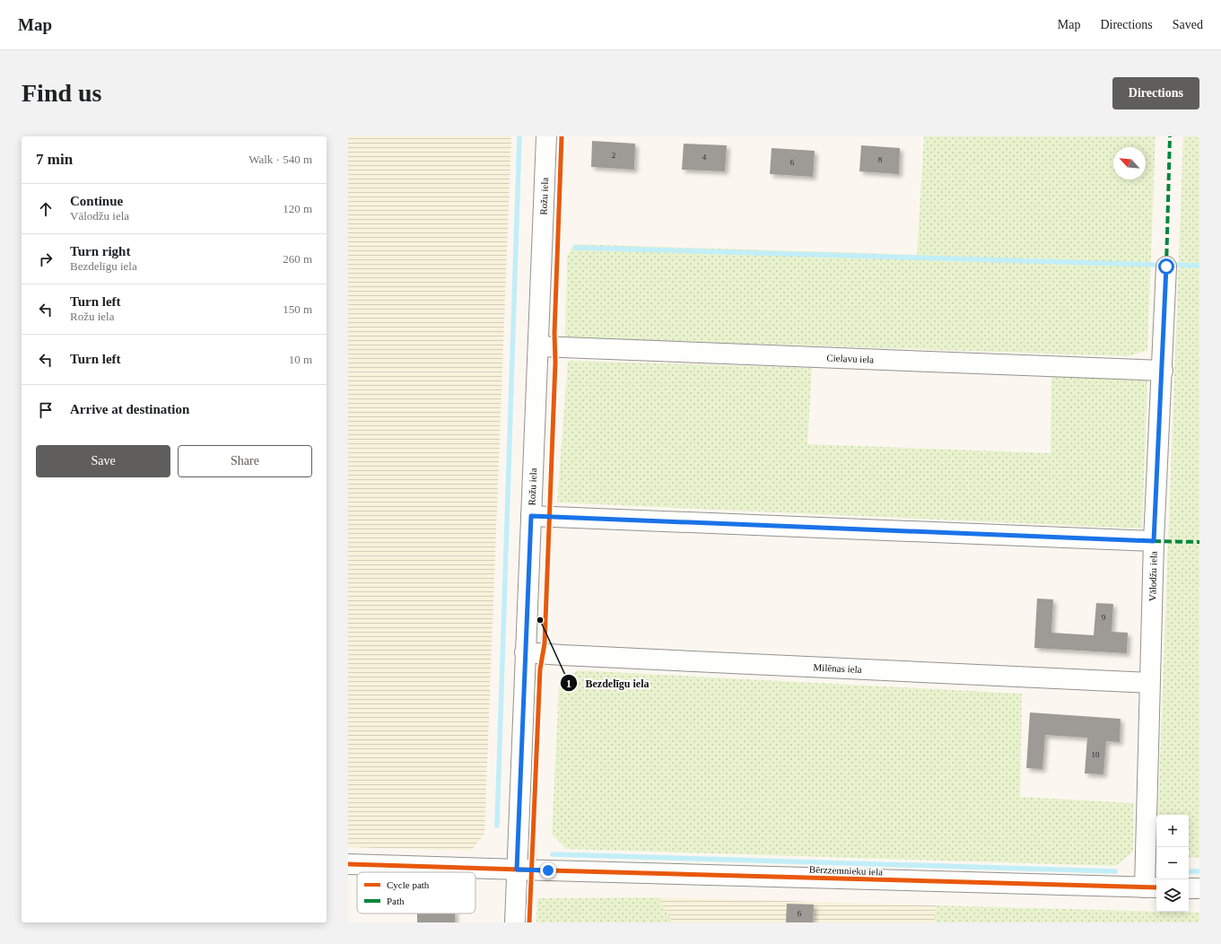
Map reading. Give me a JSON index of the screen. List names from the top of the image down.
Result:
{
  "streets": {
    "street": [
      "Rožu iela",
      "Cielavu iela",
      "Vālodžu iela",
      "Milēnas iela",
      "Bērzzemnieku iela"
    ]
  },
  "crossings": [
    ["Rožu iela", "Cielavu iela"],
    ["Rožu iela", "Milēnas iela"],
    ["Rožu iela", "Bērzzemnieku iela"],
    ["Cielavu iela", "Vālodžu iela"],
    ["Vālodžu iela", "Milēnas iela"],
    ["Vālodžu iela", "Bērzzemnieku iela"]
  ],
  "places": ["Bezdelīgu iela"],
  "house_numbers": [
    "2",
    "4",
    "8",
    "6",
    "9",
    "10",
    "6"
  ],
  "legend": ["Cycle path", "Path"],
  "north": "top left",
  "page": {
    "header": "Map",
    "nav": ["Map", "Directions", "Saved"],
    "buttons": [
      "Directions",
      ["Save", "Share"]
    ],
    "title": "Find us",
    "heading": ["7 min", "Walk · 540 m"],
    "list": [
      ["Continue", "Vālodžu iela", "120 m"],
      ["Turn right", "Bezdelīgu iela", "260 m"],
      ["Turn left", "Rožu iela", "150 m"],
      ["Turn left", "10 m"],
      "Arrive at destination"
    ],
    "map_buttons": ["+", "−"]
  }
}
